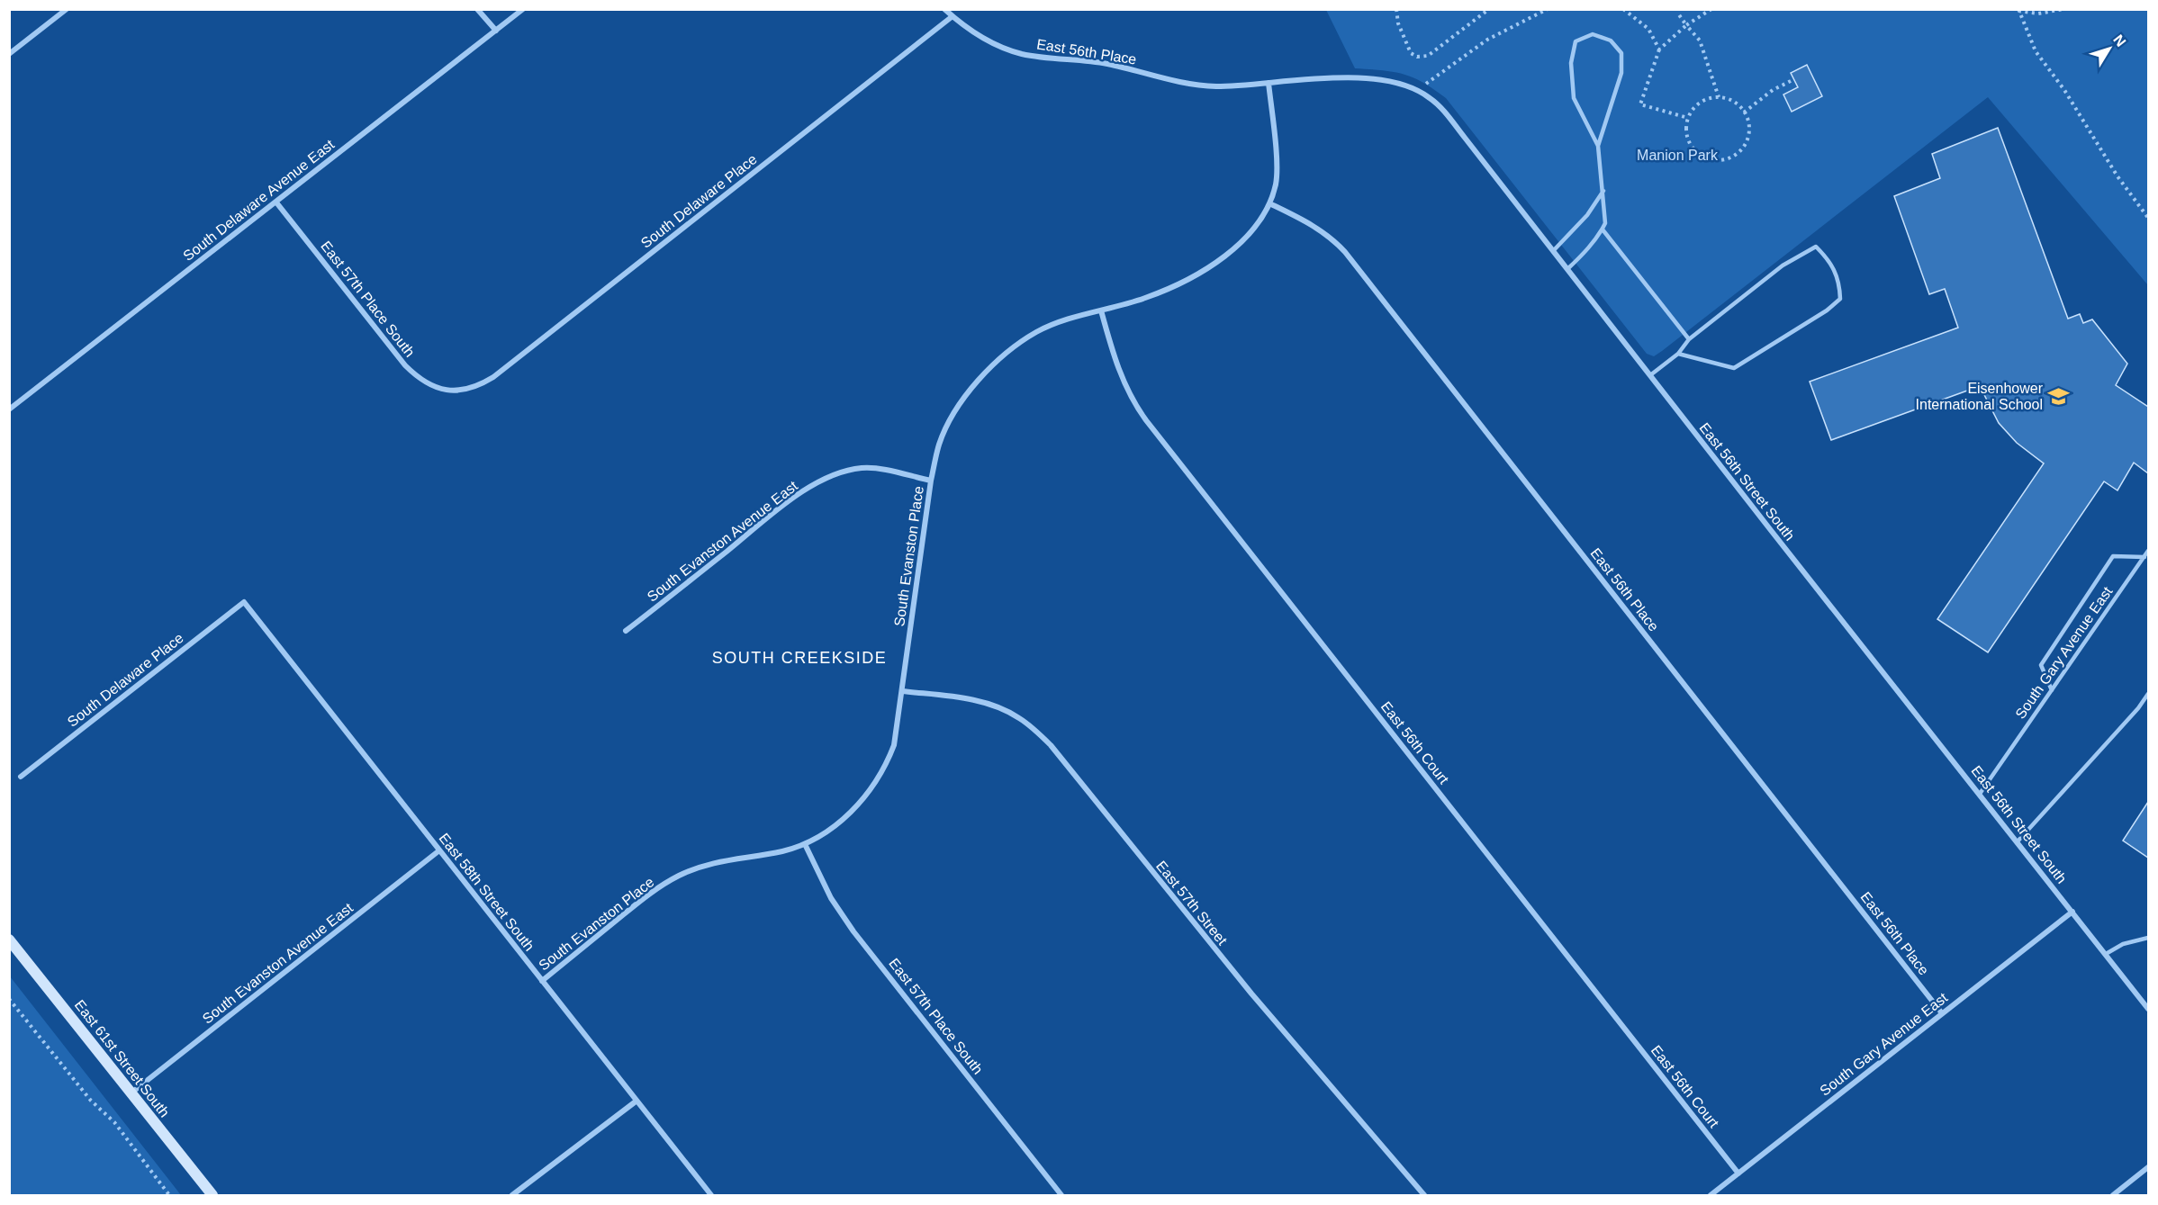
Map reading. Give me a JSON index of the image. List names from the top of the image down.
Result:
{
  "streets": {
    "street": [
      "East 56th Place",
      "South Delaware Avenue East",
      "South Delaware Place",
      "East 57th Place South",
      "East 56th Street South",
      "South Evanston Avenue East",
      "South Evanston Place",
      "South Gary Avenue East",
      "East 56th Court",
      "East 58th Street South",
      "East 57th Street",
      "East 61st Street South"
    ]
  },
  "crossings": [
    ["East 56th Place", "South Delaware Place"],
    ["East 56th Place", "East 56th Street South"],
    ["East 56th Place", "South Gary Avenue East"],
    ["South Delaware Avenue East", "East 57th Place South"],
    ["South Delaware Place", "East 57th Place South"],
    ["South Delaware Place", "East 58th Street South"],
    ["East 57th Place South", "South Evanston Place"],
    ["East 56th Street South", "South Gary Avenue East"],
    ["South Evanston Avenue East", "South Evanston Place"],
    ["South Evanston Avenue East", "East 58th Street South"],
    ["South Evanston Avenue East", "East 61st Street South"],
    ["South Evanston Place", "East 58th Street South"],
    ["South Evanston Place", "East 57th Street"],
    ["South Gary Avenue East", "East 56th Court"]
  ],
  "districts": ["SOUTH CREEKSIDE"],
  "parks": ["Manion Park"],
  "places": {
    "school or university": ["Eisenhower International School"]
  },
  "north": "top right"
}
